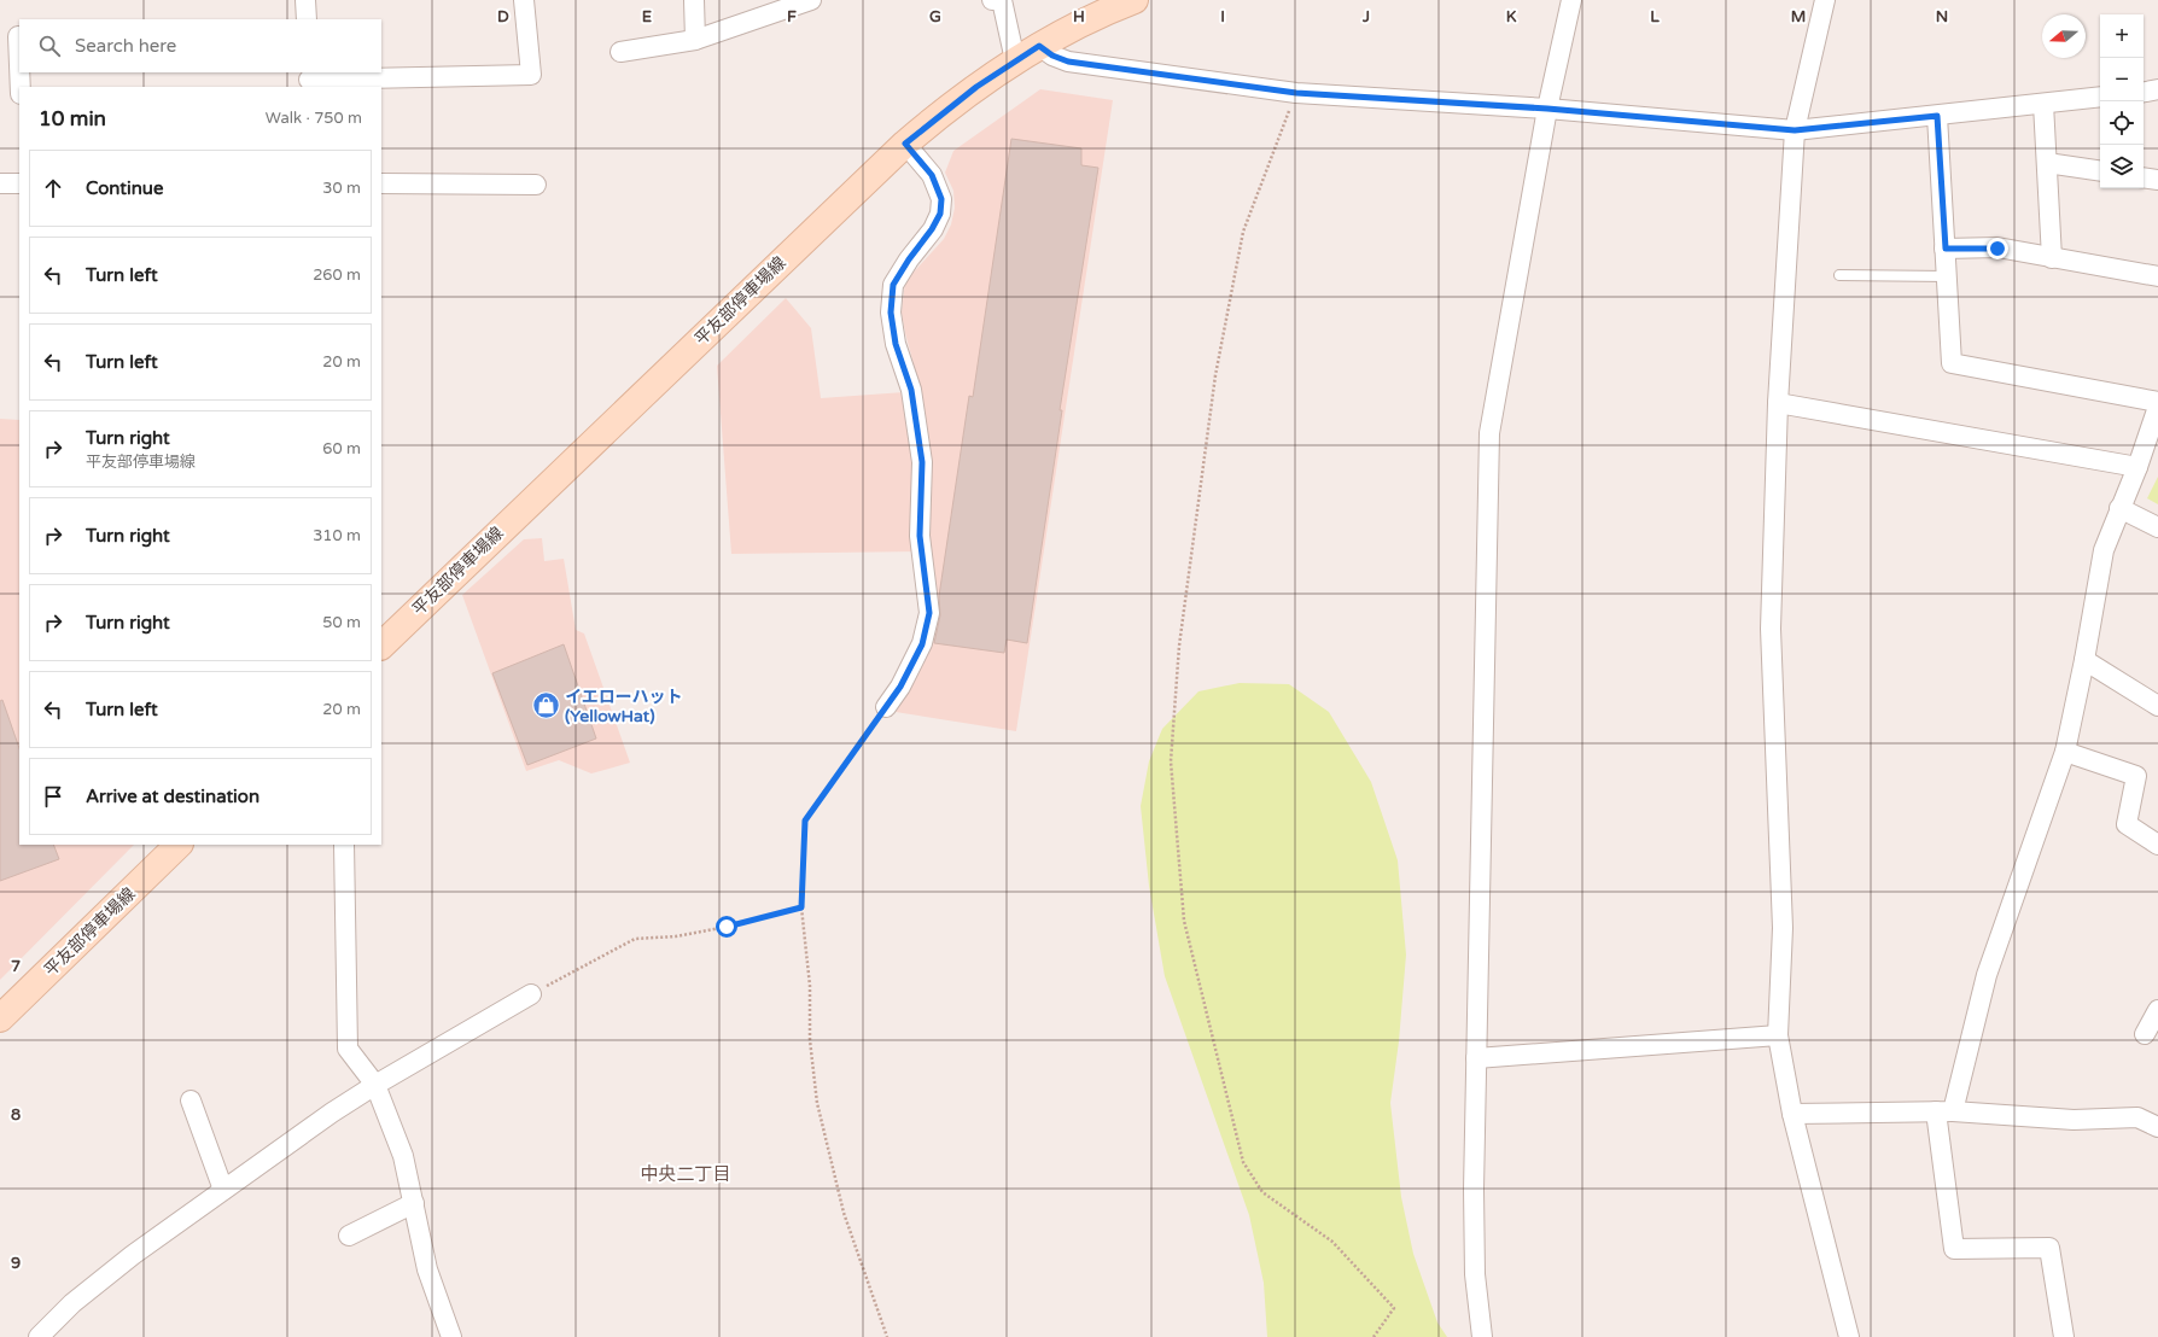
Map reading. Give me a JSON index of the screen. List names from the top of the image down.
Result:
{
  "streets": {
    "main road": ["平友部停車場線"]
  },
  "districts": ["中央二丁目"],
  "places": {
    "shop": ["イエローハット (YellowHat)"]
  },
  "north": "left",
  "page": {
    "map_buttons": ["+", "−"],
    "search": "Search here",
    "heading": ["10 min", "Walk · 750 m"],
    "list": [
      ["Continue", "30 m"],
      ["Turn left", "260 m"],
      ["Turn left", "20 m"],
      ["Turn right", "平友部停車場線", "60 m"],
      ["Turn right", "310 m"],
      ["Turn right", "50 m"],
      ["Turn left", "20 m"],
      "Arrive at destination"
    ]
  },
  "grid": {
    "columns": [
      "D",
      "E",
      "F",
      "G",
      "H",
      "I",
      "J",
      "K",
      "L",
      "M",
      "N"
    ],
    "rows": ["7", "8", "9"]
  }
}
